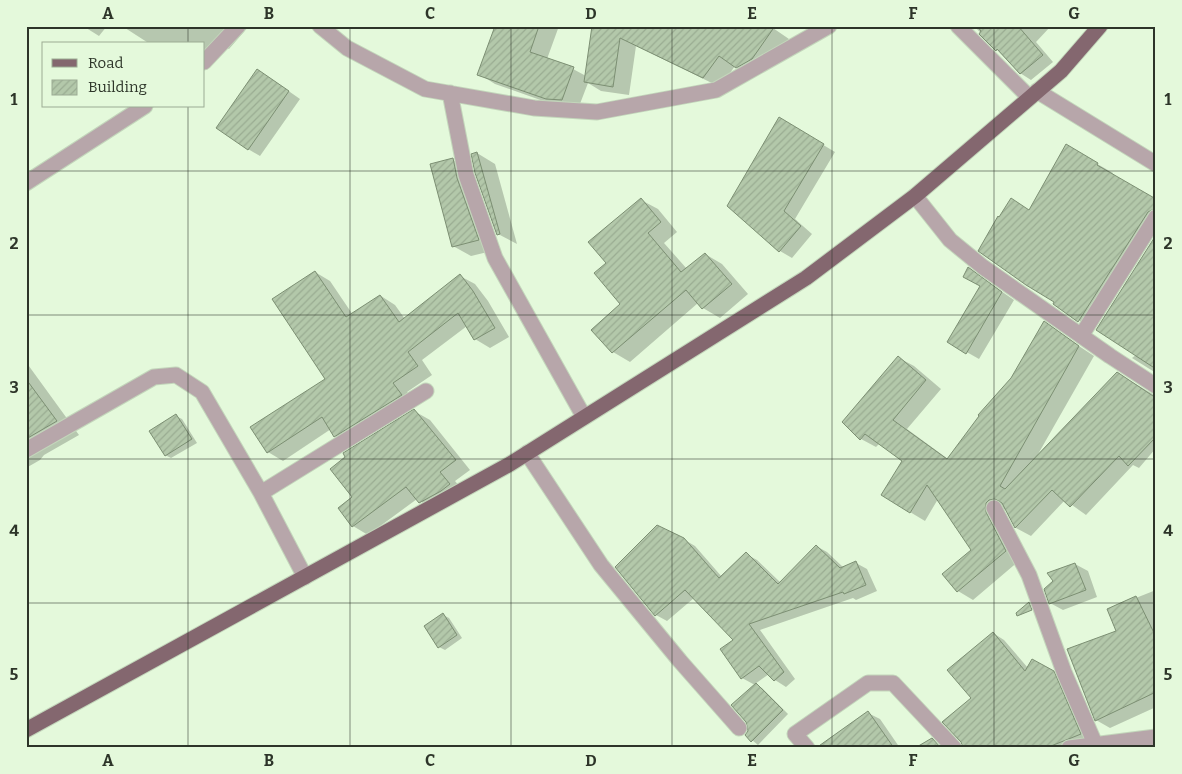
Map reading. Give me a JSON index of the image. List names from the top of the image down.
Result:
{
  "legend": ["Road", "Building"],
  "grid": {
    "columns": [
      "A",
      "B",
      "C",
      "D",
      "E",
      "F",
      "G"
    ],
    "rows": [
      "1",
      "2",
      "3",
      "4",
      "5"
    ]
  }
}
